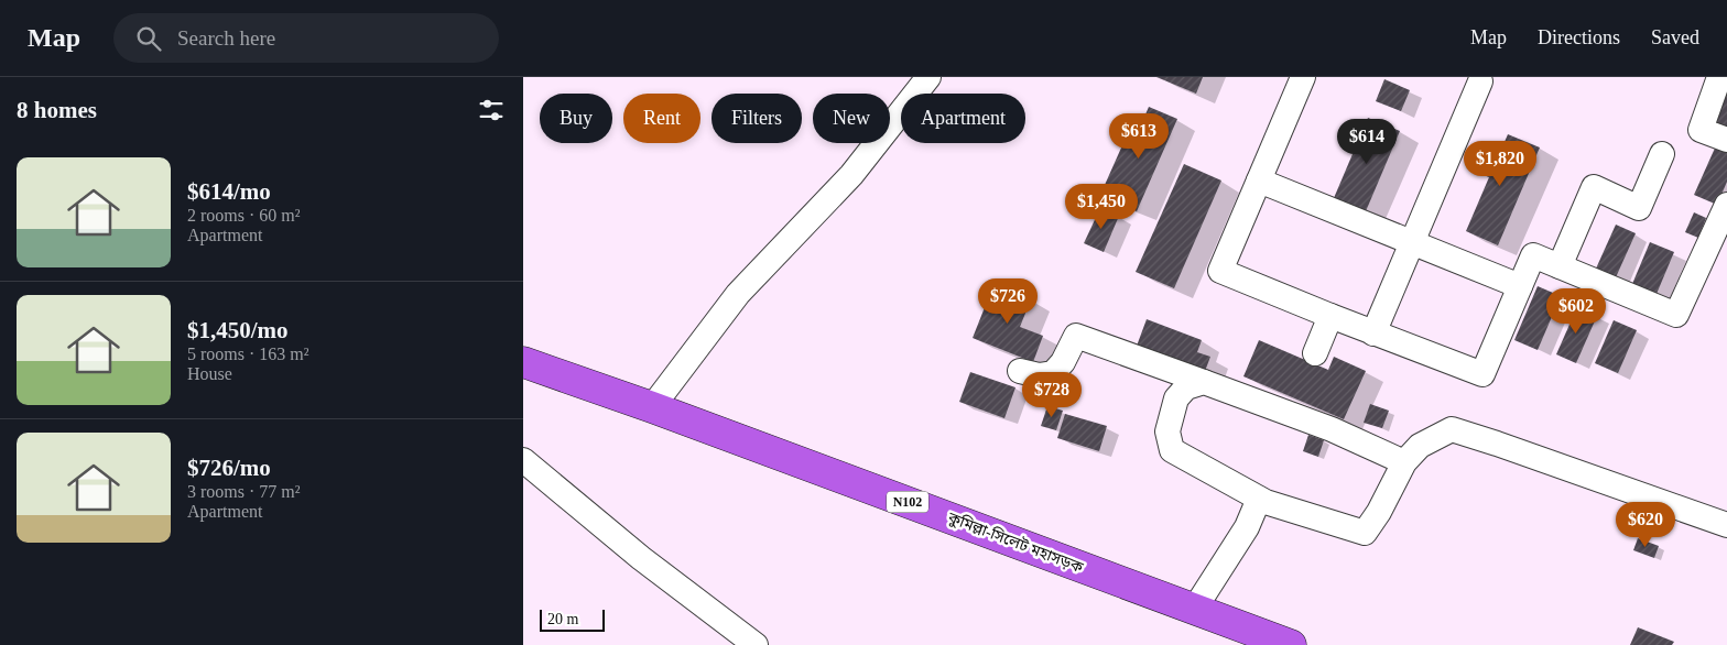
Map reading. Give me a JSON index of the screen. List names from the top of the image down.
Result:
{
  "streets": {
    "highway": ["N102", "কুমিল্লা-সিলেট মহাসড়ক"]
  },
  "scale_bar": "20 m",
  "page": {
    "header": "Map",
    "search": "Search here",
    "nav": ["Map", "Directions", "Saved"],
    "heading": "8 homes",
    "chip": [
      "Buy",
      "Rent",
      "Filters",
      "New",
      "Apartment"
    ],
    "price": [
      "$613",
      "$614",
      "$1,820",
      "$1,450",
      "$726",
      "$602",
      "$728",
      "$620"
    ],
    "list": [
      {
        "name": "$614/mo",
        "note": "2 rooms · 60 m² · Apartment"
      },
      {
        "name": "$1,450/mo",
        "note": "5 rooms · 163 m² · House"
      },
      {
        "name": "$726/mo",
        "note": "3 rooms · 77 m² · Apartment"
      }
    ],
    "scale": "20 m"
  }
}
